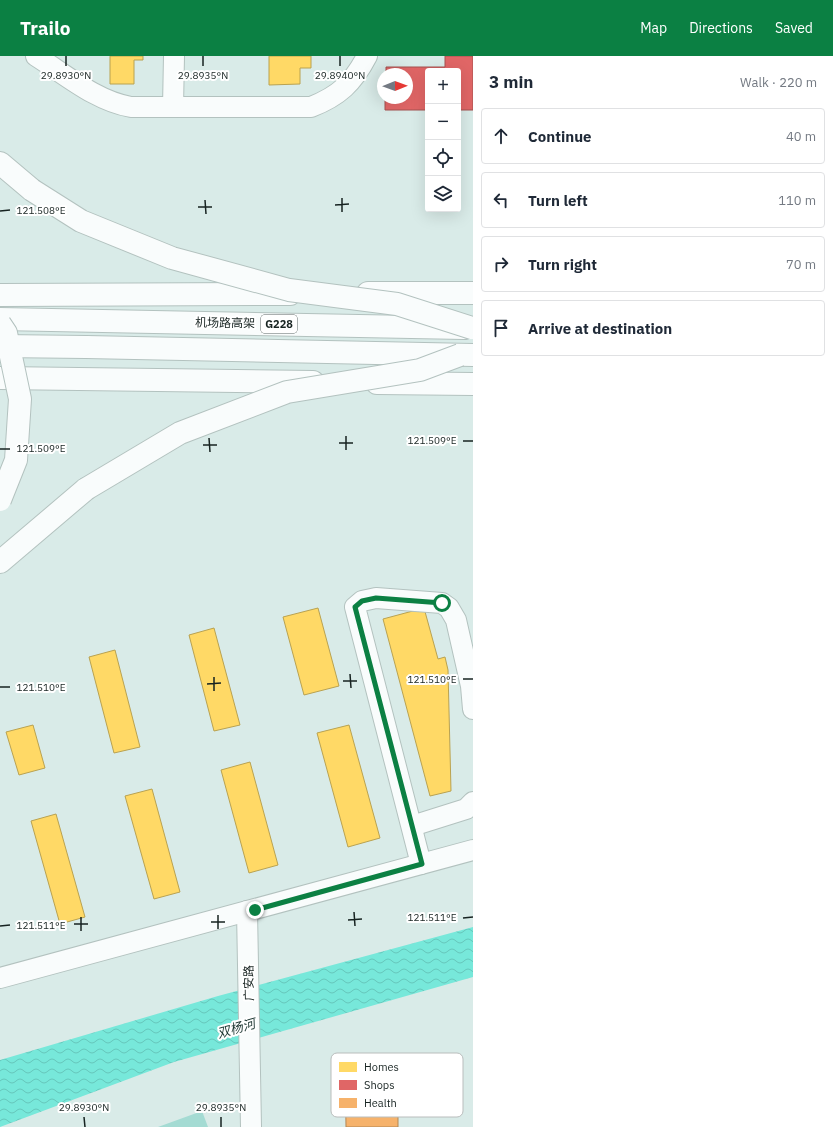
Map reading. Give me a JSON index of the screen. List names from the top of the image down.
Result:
{
  "streets": {
    "main road": ["机场路高架", "G228"],
    "street": ["广安路"]
  },
  "water": ["双杨河"],
  "legend": ["Homes", "Shops", "Health"],
  "north": "right",
  "page": {
    "header": "Trailo",
    "nav": ["Map", "Directions", "Saved"],
    "heading": ["3 min", "Walk · 220 m"],
    "map_buttons": ["+", "−"],
    "list": [
      ["Continue", "40 m"],
      ["Turn left", "110 m"],
      ["Turn right", "70 m"],
      "Arrive at destination"
    ]
  },
  "coordinates": [
    "29.8930°N",
    "29.8935°N",
    "29.8940°N",
    "121.508°E",
    "121.509°E",
    "121.510°E",
    "121.511°E"
  ]
}
